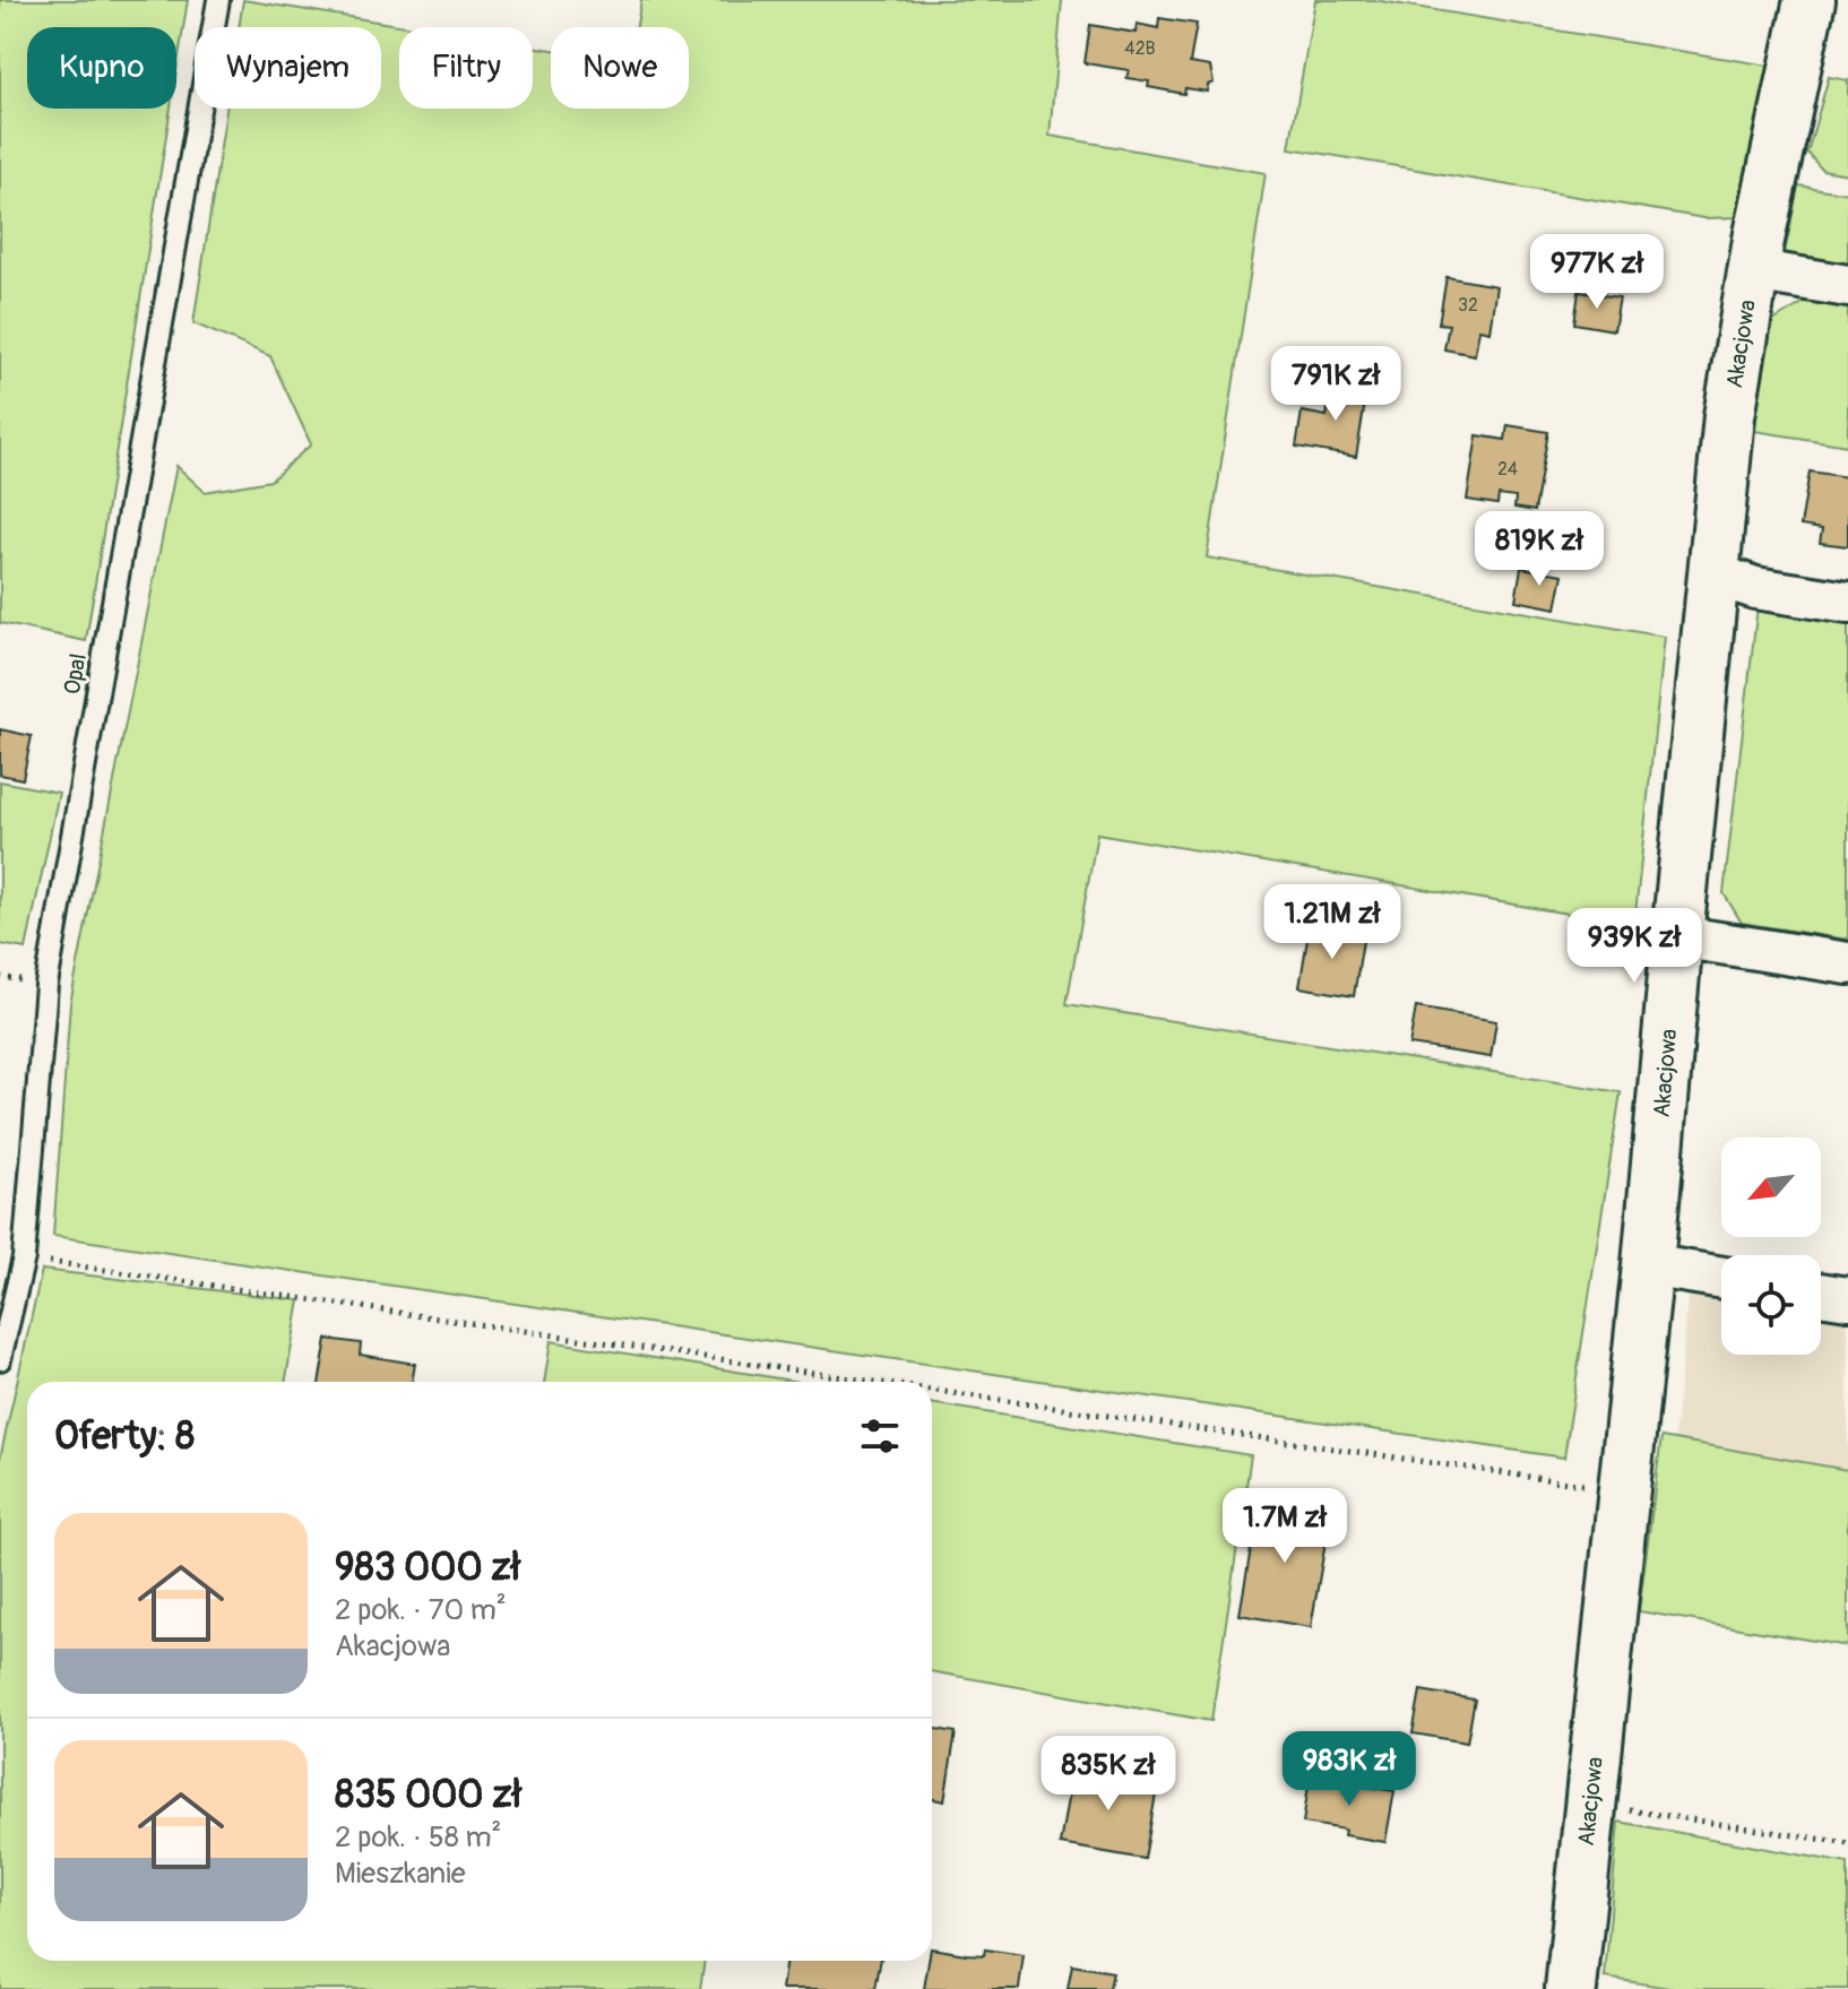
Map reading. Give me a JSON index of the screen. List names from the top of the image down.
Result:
{
  "streets": {
    "street": ["Akacjowa"],
    "lane": ["Opal"]
  },
  "house_numbers": ["42B", "32", "24"],
  "north": "bottom left",
  "page": {
    "chip": [
      "Kupno",
      "Wynajem",
      "Filtry",
      "Nowe"
    ],
    "price": [
      "977K zł",
      "791K zł",
      "819K zł",
      "1.21M zł",
      "939K zł",
      "1.7M zł",
      "983K zł",
      "835K zł"
    ],
    "heading": "Oferty: 8",
    "list": [
      {
        "name": "983 000 zł",
        "note": "2 pok. · 70 m² · Akacjowa"
      },
      {
        "name": "835 000 zł",
        "note": "2 pok. · 58 m² · Mieszkanie"
      }
    ]
  }
}
